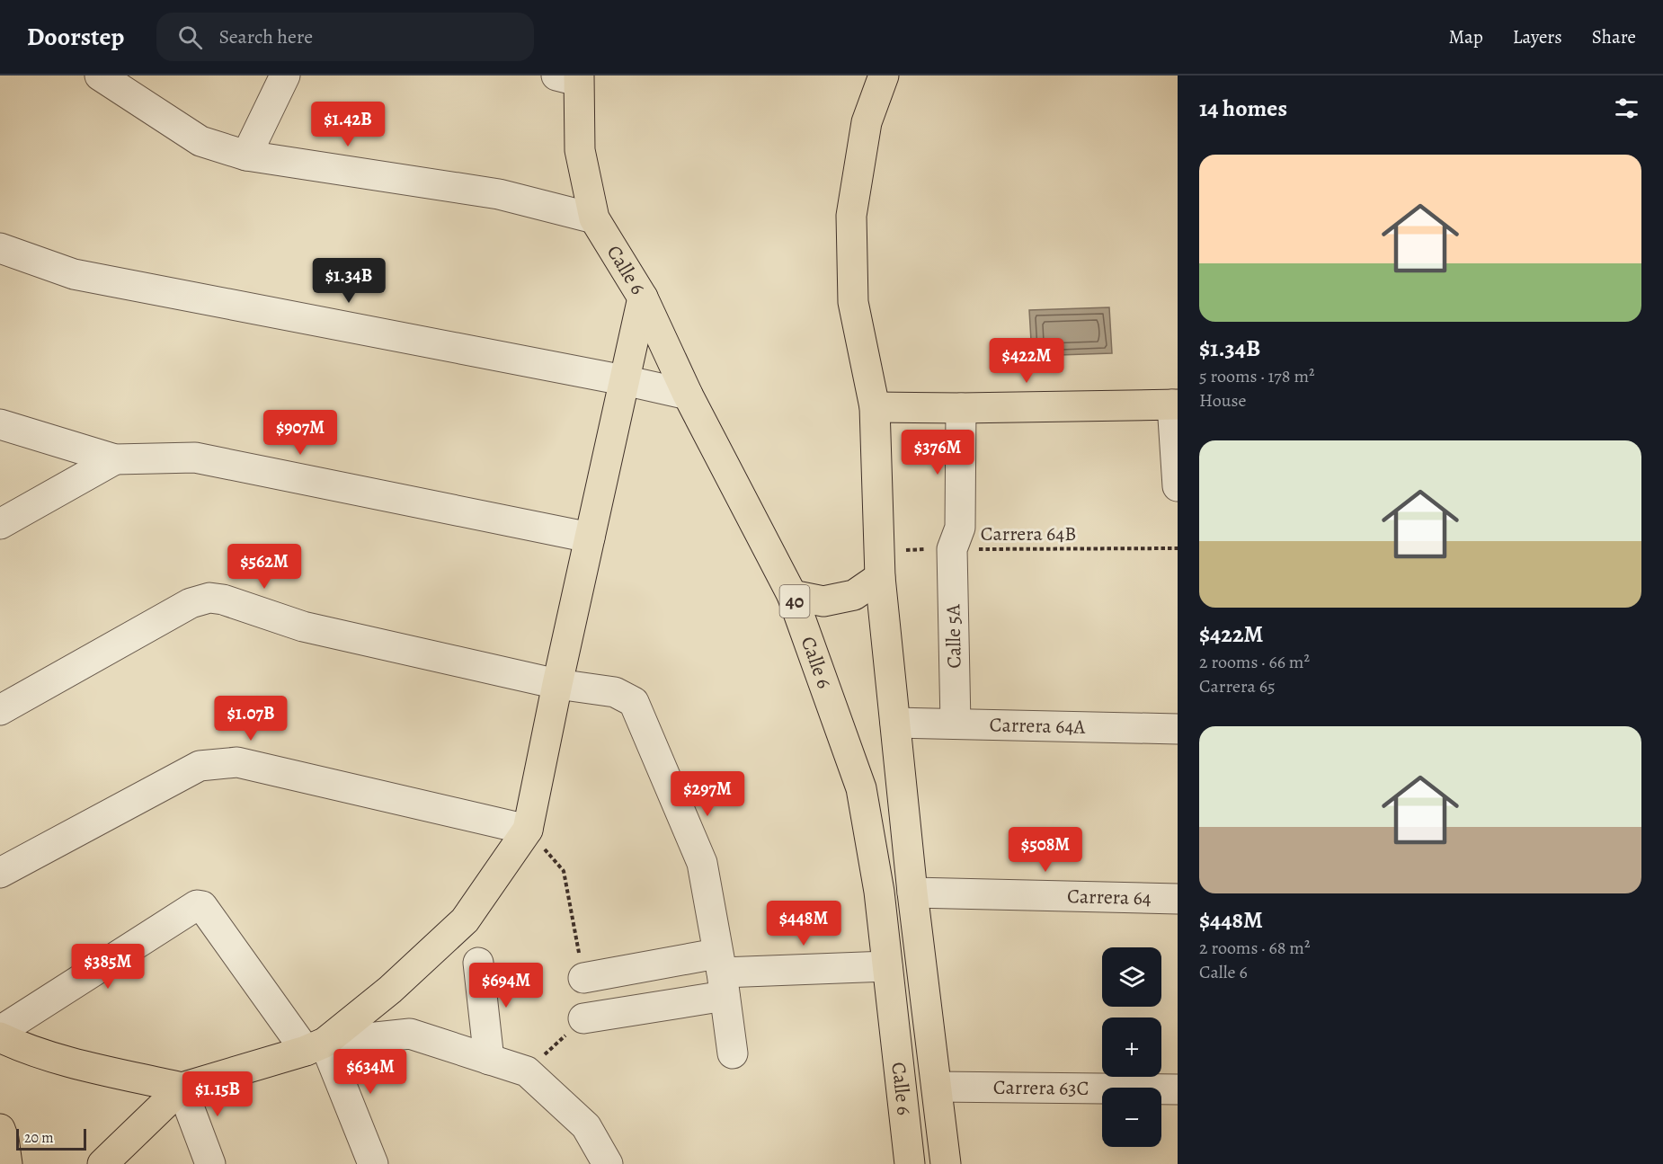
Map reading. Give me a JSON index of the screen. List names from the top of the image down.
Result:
{
  "streets": {
    "main road": ["Calle 6", "40"],
    "street": [
      "Calle 5A",
      "Carrera 64A",
      "Carrera 64",
      "Carrera 63C"
    ],
    "path": ["Carrera 64B"]
  },
  "crossings": [
    ["Calle 6", "Carrera 64B"],
    ["Calle 6", "Carrera 64A"],
    ["Calle 6", "Carrera 64"],
    ["Calle 6", "Carrera 63C"],
    ["Carrera 64B", "Calle 5A"],
    ["Calle 5A", "Carrera 64A"]
  ],
  "scale_bar": "20 m",
  "page": {
    "header": "Doorstep",
    "search": "Search here",
    "nav": ["Map", "Layers", "Share"],
    "heading": "14 homes",
    "price": [
      "$1.42B",
      "$1.34B",
      "$422M",
      "$907M",
      "$376M",
      "$562M",
      "$1.07B",
      "$297M",
      "$508M",
      "$448M",
      "$385M",
      "$694M",
      "$634M",
      "$1.15B"
    ],
    "list": [
      {
        "name": "$1.34B",
        "note": "5 rooms · 178 m² · House"
      },
      {
        "name": "$422M",
        "note": "2 rooms · 66 m² · Carrera 65"
      },
      {
        "name": "$448M",
        "note": "2 rooms · 68 m² · Calle 6"
      }
    ],
    "map_buttons": ["+", "−"],
    "scale": "20 m"
  }
}
